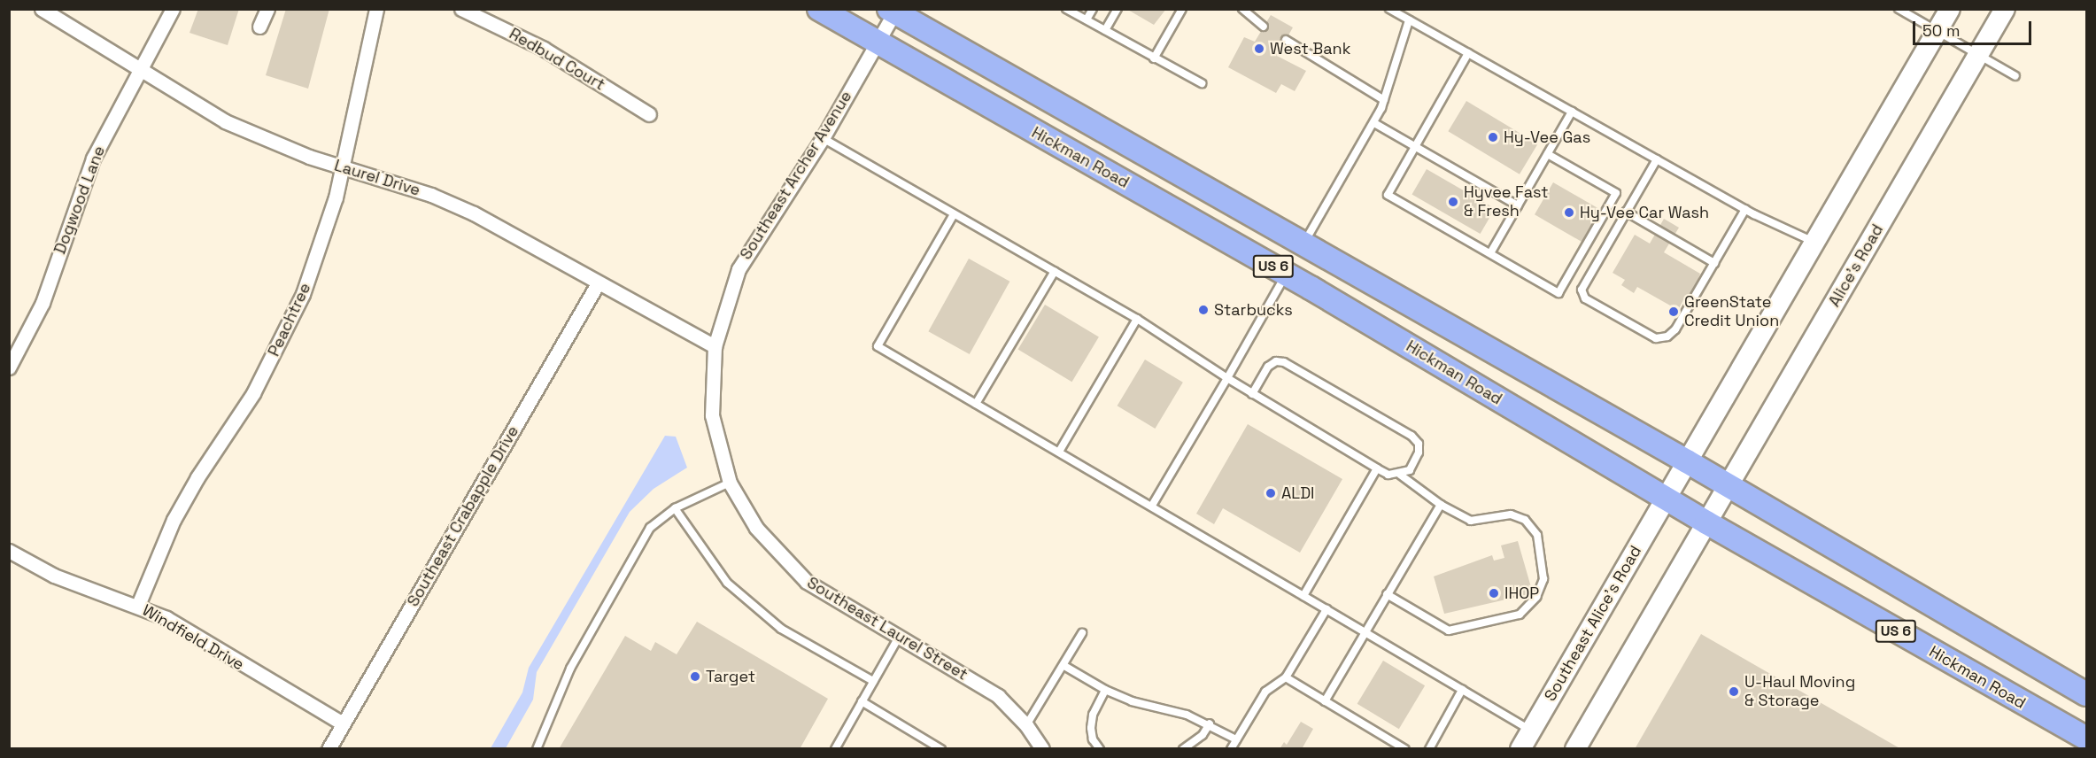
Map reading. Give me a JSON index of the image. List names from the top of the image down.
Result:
{
  "streets": {
    "highway": ["Hickman Road", "US 6"],
    "main road": ["Alice's Road", "Southeast Alice's Road"],
    "street": [
      "Redbud Court",
      "Southeast Archer Avenue",
      "Laurel Drive",
      "Dogwood Lane",
      "Peachtree",
      "Southeast Crabapple Drive",
      "Southeast Laurel Street",
      "Windfield Drive"
    ]
  },
  "crossings": [
    ["Hickman Road", "Southeast Archer Avenue"],
    ["Hickman Road", "Alice's Road"],
    ["Hickman Road", "Southeast Alice's Road"],
    ["Southeast Archer Avenue", "Laurel Drive"],
    ["Southeast Archer Avenue", "Southeast Laurel Street"],
    ["Laurel Drive", "Dogwood Lane"],
    ["Laurel Drive", "Peachtree"],
    ["Laurel Drive", "Southeast Crabapple Drive"],
    ["Laurel Drive", "Southeast Laurel Street"],
    ["Peachtree", "Windfield Drive"],
    ["Southeast Crabapple Drive", "Windfield Drive"]
  ],
  "places": [
    "West Bank",
    "Hy-Vee Gas",
    "Hyvee Fast & Fresh",
    "Hy-Vee Car Wash",
    "Starbucks",
    "GreenState Credit Union",
    "ALDI",
    "IHOP",
    "Target",
    "U-Haul Moving & Storage"
  ],
  "scale_bar": "50 m"
}
